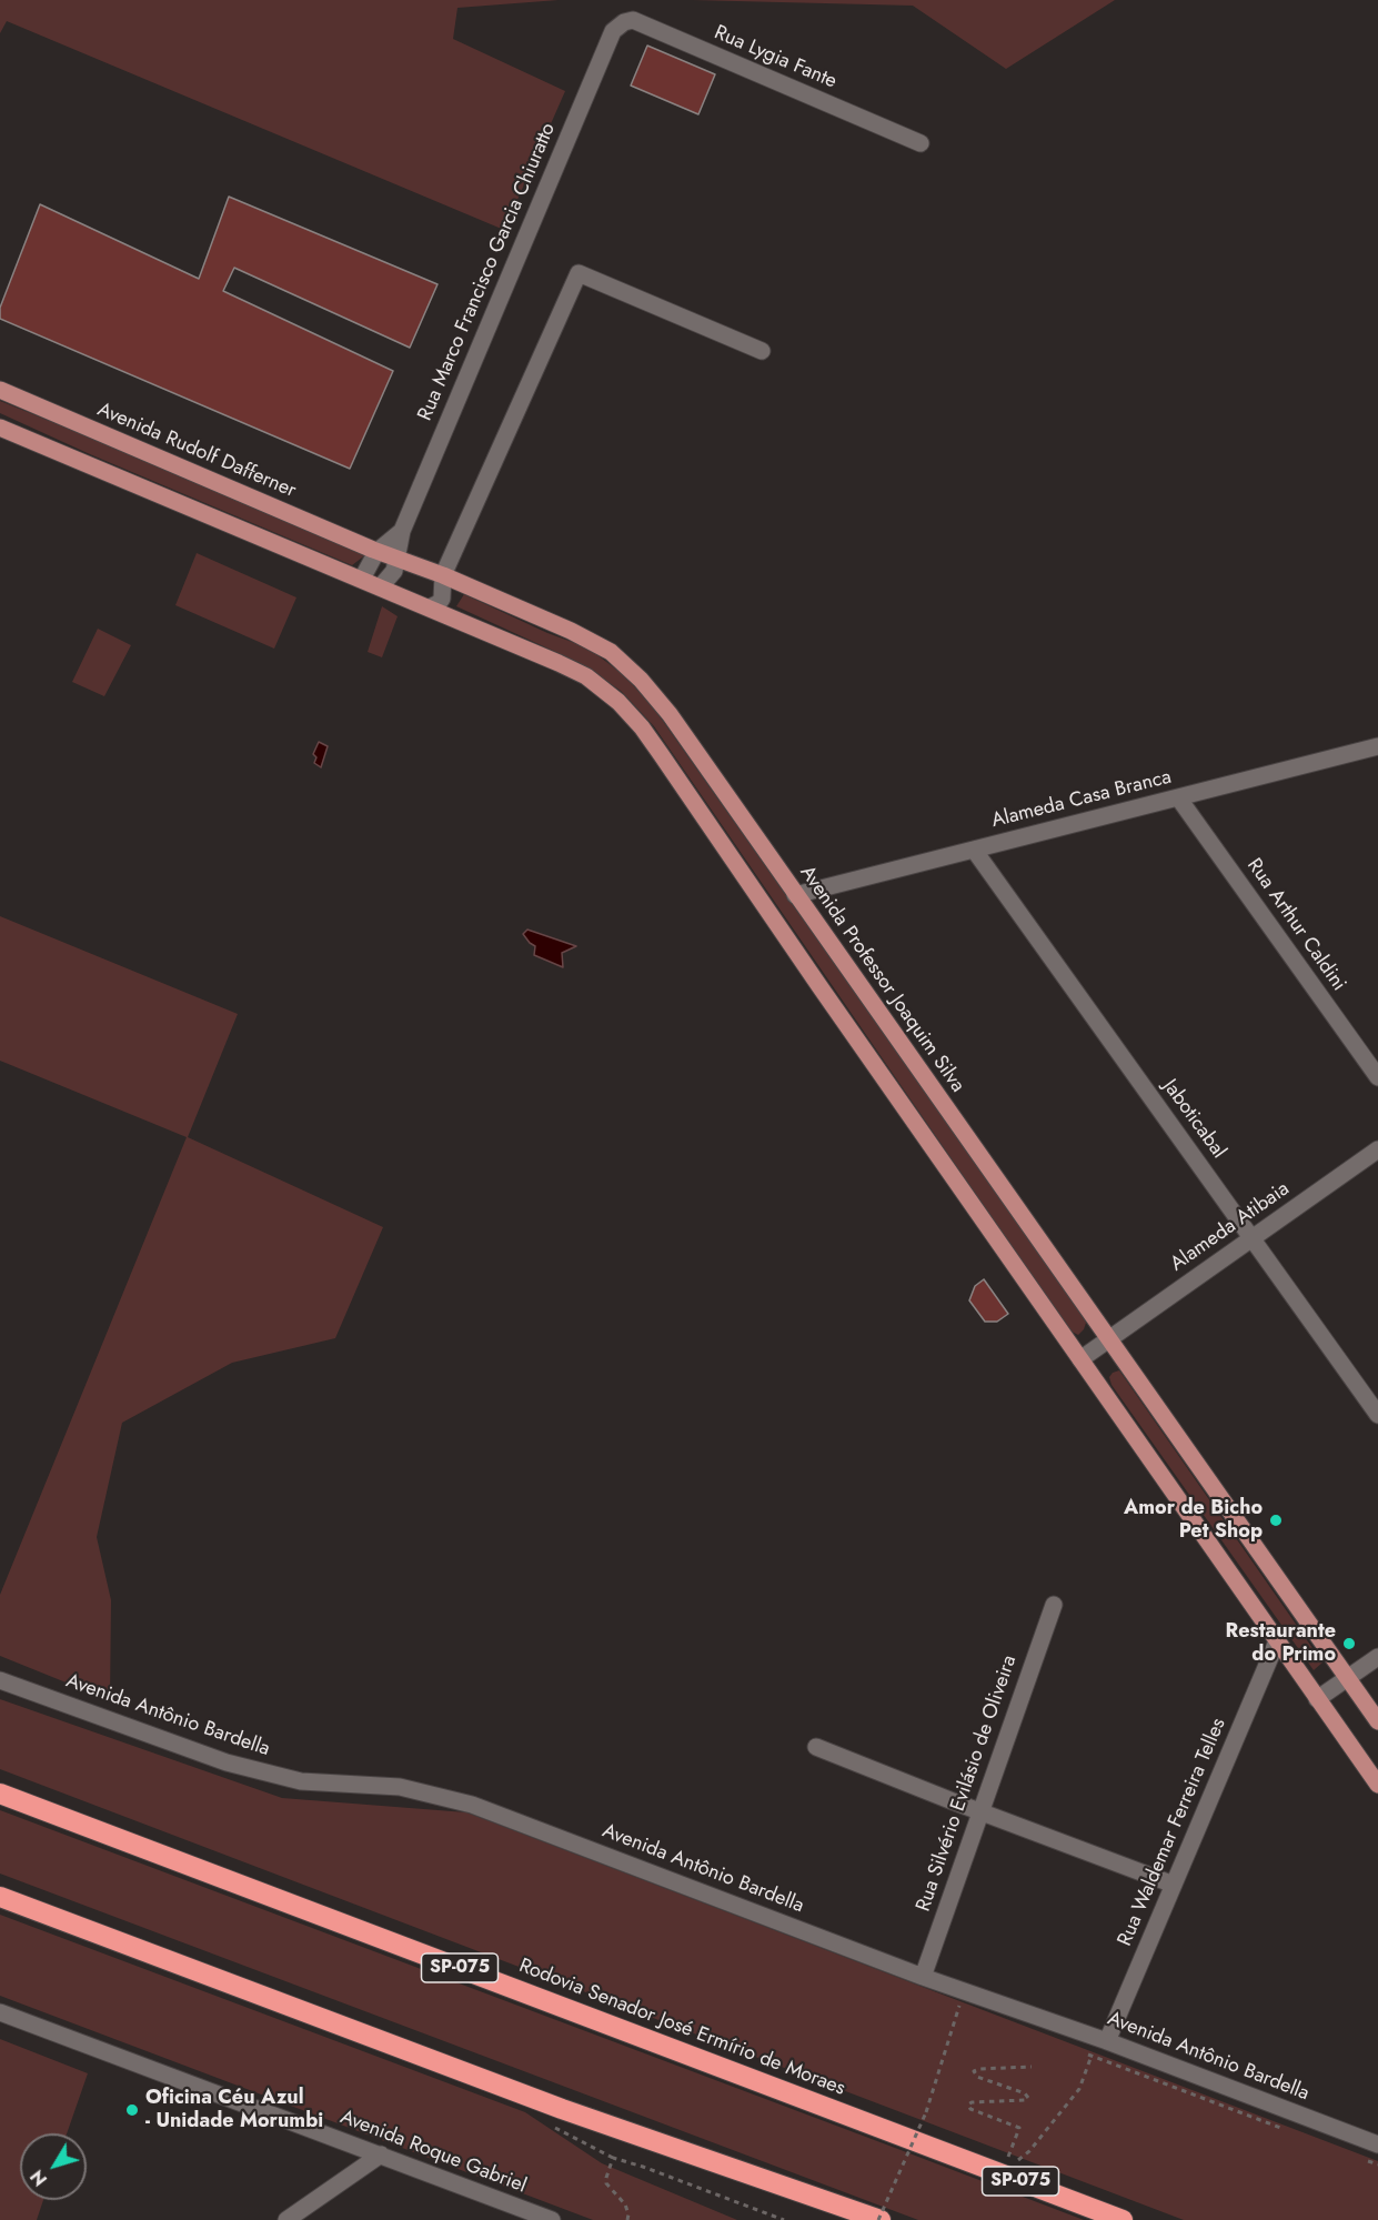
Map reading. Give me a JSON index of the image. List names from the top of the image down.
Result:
{
  "streets": {
    "highway": ["SP-075", "Rodovia Senador José Ermírio de Moraes"],
    "main road": ["Avenida Rudolf Dafferner", "Avenida Professor Joaquim Silva"],
    "street": [
      "Rua Lygia Fante",
      "Rua Marco Francisco Garcia Chiuratto",
      "Alameda Casa Branca",
      "Rua Arthur Caldini",
      "Jaboticabal",
      "Alameda Atibaia",
      "Avenida Antônio Bardella",
      "Rua Silvério Evilásio de Oliveira",
      "Rua Waldemar Ferreira Telles",
      "Avenida Roque Gabriel"
    ]
  },
  "crossings": [
    ["Rua Lygia Fante", "Rua Marco Francisco Garcia Chiuratto"],
    ["Rua Marco Francisco Garcia Chiuratto", "Avenida Rudolf Dafferner"],
    ["Avenida Rudolf Dafferner", "Avenida Professor Joaquim Silva"],
    ["Alameda Casa Branca", "Rua Arthur Caldini"],
    ["Alameda Casa Branca", "Avenida Professor Joaquim Silva"],
    ["Alameda Casa Branca", "Jaboticabal"],
    ["Avenida Professor Joaquim Silva", "Alameda Atibaia"],
    ["Jaboticabal", "Alameda Atibaia"],
    ["Avenida Antônio Bardella", "Rua Silvério Evilásio de Oliveira"],
    ["Avenida Antônio Bardella", "Rua Waldemar Ferreira Telles"]
  ],
  "places": ["Amor de Bicho Pet Shop", "Restaurante do Primo", "Oficina Céu Azul - Unidade Morumbi"],
  "north": "bottom left"
}
